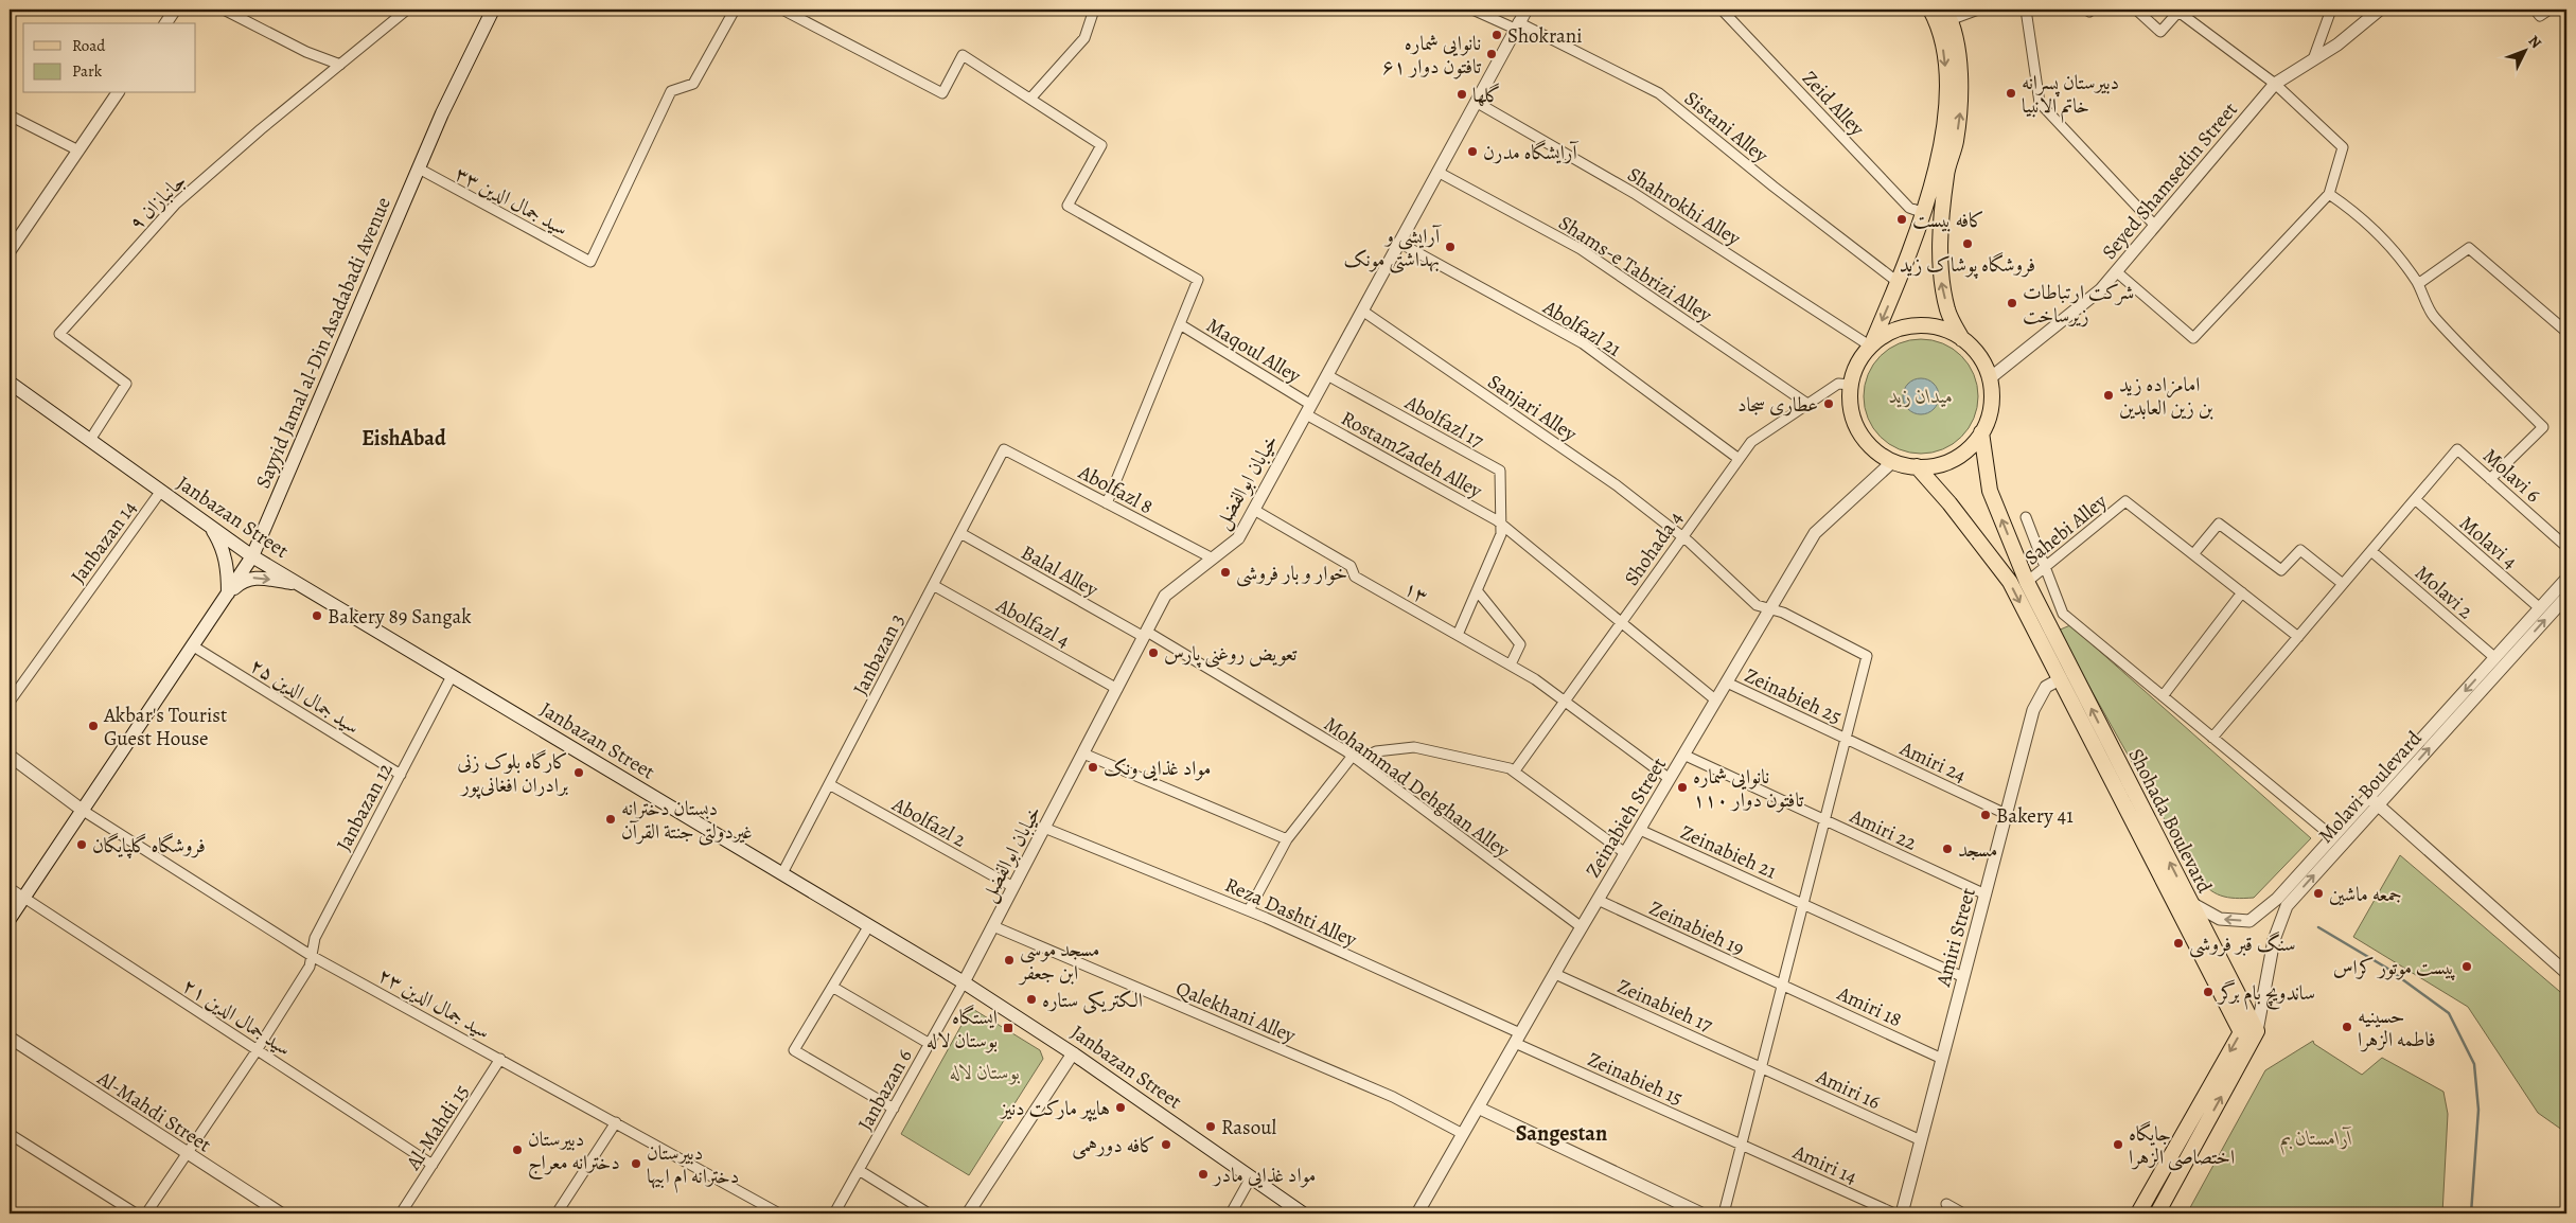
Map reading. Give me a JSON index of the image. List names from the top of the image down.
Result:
{
  "streets": {
    "main road": ["Sayyid Jamal al-Din Asadabadi Avenue", "Janbazan Street", "Shohada Boulevard"],
    "street": [
      "Zeid Alley",
      "Sistani Alley",
      "Seyed Shamsedin Street",
      "سید جمال الدین ۳۳",
      "جانبازان ۹",
      "Shahrokhi Alley",
      "Shams-e Tabrizi Alley",
      "Abolfazl 21",
      "Maqoul Alley",
      "Sanjari Alley",
      "Abolfazl 17",
      "RostamZadeh Alley",
      "Molavi 6",
      "خیابان ابوالفضل",
      "Abolfazl 8",
      "Sahebi Alley",
      "Janbazan 14",
      "Molavi 4",
      "Shohada 4",
      "Balal Alley",
      "۱۳",
      "Molavi 2",
      "Abolfazl 4",
      "Janbazan 3",
      "سید جمال الدین ۲۵",
      "Zeinabieh 25",
      "Amiri 24",
      "Mohammad Dehghan Alley",
      "Molavi Boulevard",
      "Janbazan 12",
      "Zeinabieh Street",
      "Abolfazl 2",
      "Amiri 22",
      "Zeinabieh 21",
      "Reza Dashti Alley",
      "Zeinabieh 19",
      "Amiri Street",
      "سید جمال الدین ۲۳",
      "Zeinabieh 17",
      "Amiri 18",
      "Qalekhani Alley",
      "سید جمال الدین ۲۱",
      "Zeinabieh 15",
      "Amiri 16",
      "Janbazan 6",
      "Al-Mahdi Street",
      "Al-Mahdi 15",
      "Amiri 14"
    ]
  },
  "crossings": [
    ["Sistani Alley", "خیابان ابوالفضل"],
    ["Seyed Shamsedin Street", "Shahrokhi Alley"],
    ["Seyed Shamsedin Street", "Shohada 4"],
    ["Seyed Shamsedin Street", "Zeinabieh Street"],
    ["Seyed Shamsedin Street", "Shohada Boulevard"],
    ["سید جمال الدین ۳۳", "Sayyid Jamal al-Din Asadabadi Avenue"],
    ["جانبازان ۹", "Janbazan Street"],
    ["Shahrokhi Alley", "خیابان ابوالفضل"],
    ["Shahrokhi Alley", "Shohada 4"],
    ["Shahrokhi Alley", "Zeinabieh Street"],
    ["Shahrokhi Alley", "Shohada Boulevard"],
    ["Shams-e Tabrizi Alley", "خیابان ابوالفضل"],
    ["Shams-e Tabrizi Alley", "Shohada 4"],
    ["Abolfazl 21", "خیابان ابوالفضل"],
    ["Abolfazl 21", "Shohada 4"],
    ["Sayyid Jamal al-Din Asadabadi Avenue", "Janbazan Street"],
    ["Sayyid Jamal al-Din Asadabadi Avenue", "سید جمال الدین ۲۵"],
    ["Sayyid Jamal al-Din Asadabadi Avenue", "سید جمال الدین ۲۳"],
    ["Sayyid Jamal al-Din Asadabadi Avenue", "سید جمال الدین ۲۱"],
    ["Maqoul Alley", "RostamZadeh Alley"],
    ["Maqoul Alley", "خیابان ابوالفضل"],
    ["Sanjari Alley", "خیابان ابوالفضل"],
    ["Sanjari Alley", "Shohada 4"],
    ["Sanjari Alley", "Zeinabieh 25"],
    ["Sanjari Alley", "Amiri 24"],
    ["Sanjari Alley", "Zeinabieh Street"],
    ["Abolfazl 17", "RostamZadeh Alley"],
    ["Abolfazl 17", "خیابان ابوالفضل"],
    ["RostamZadeh Alley", "خیابان ابوالفضل"],
    ["RostamZadeh Alley", "Shohada 4"],
    ["RostamZadeh Alley", "Zeinabieh Street"],
    ["Molavi 6", "Molavi 4"],
    ["خیابان ابوالفضل", "Abolfazl 8"],
    ["خیابان ابوالفضل", "Janbazan Street"],
    ["خیابان ابوالفضل", "Balal Alley"],
    ["خیابان ابوالفضل", "۱۳"],
    ["خیابان ابوالفضل", "Abolfazl 4"],
    ["خیابان ابوالفضل", "Mohammad Dehghan Alley"],
    ["خیابان ابوالفضل", "Abolfazl 2"],
    ["خیابان ابوالفضل", "Reza Dashti Alley"],
    ["خیابان ابوالفضل", "Qalekhani Alley"],
    ["خیابان ابوالفضل", "Janbazan 6"],
    ["Abolfazl 8", "Janbazan 3"],
    ["Janbazan Street", "Janbazan 14"],
    ["Janbazan Street", "Janbazan 3"],
    ["Janbazan Street", "Janbazan 12"],
    ["Janbazan Street", "Janbazan 6"],
    ["Sahebi Alley", "Shohada Boulevard"],
    ["Molavi 4", "Molavi Boulevard"],
    ["Shohada 4", "۱۳"],
    ["Shohada 4", "Zeinabieh Street"],
    ["Shohada 4", "Shohada Boulevard"],
    ["Balal Alley", "Janbazan 3"],
    ["Balal Alley", "Mohammad Dehghan Alley"],
    ["۱۳", "Zeinabieh Street"],
    ["Molavi 2", "Molavi Boulevard"],
    ["Abolfazl 4", "Janbazan 3"],
    ["Janbazan 3", "Abolfazl 2"],
    ["سید جمال الدین ۲۵", "Janbazan 12"],
    ["Zeinabieh 25", "Amiri 24"],
    ["Zeinabieh 25", "Zeinabieh Street"],
    ["Amiri 24", "Amiri Street"],
    ["Mohammad Dehghan Alley", "Zeinabieh Street"],
    ["Molavi Boulevard", "Shohada Boulevard"],
    ["Janbazan 12", "سید جمال الدین ۲۳"],
    ["Janbazan 12", "سید جمال الدین ۲۱"],
    ["Janbazan 12", "Al-Mahdi Street"],
    ["Zeinabieh Street", "Shohada Boulevard"],
    ["Zeinabieh Street", "Amiri 22"],
    ["Zeinabieh Street", "Zeinabieh 21"],
    ["Zeinabieh Street", "Reza Dashti Alley"],
    ["Zeinabieh Street", "Zeinabieh 19"],
    ["Zeinabieh Street", "Zeinabieh 17"],
    ["Zeinabieh Street", "Qalekhani Alley"],
    ["Zeinabieh Street", "Zeinabieh 15"],
    ["Shohada Boulevard", "Amiri Street"],
    ["Amiri 22", "Amiri Street"],
    ["Zeinabieh 21", "Amiri Street"],
    ["Reza Dashti Alley", "Zeinabieh 15"],
    ["Zeinabieh 19", "Amiri 18"],
    ["Amiri Street", "Amiri 18"],
    ["Amiri Street", "Amiri 16"],
    ["سید جمال الدین ۲۳", "Al-Mahdi 15"],
    ["Zeinabieh 17", "Amiri 16"],
    ["سید جمال الدین ۲۱", "Al-Mahdi 15"],
    ["Zeinabieh 15", "Amiri 14"]
  ],
  "districts": ["EishAbad", "Sangestan"],
  "parks": ["میدان زید", "بوستان لاله", "آرامستان بم"],
  "places": {
    "other": [
      "Shokrani",
      "نانوایی شماره ۶۱ تافتون دوار",
      "دبیرستان پسرانه خاتم الانبیا",
      "گلها",
      "آرایشگاه مدرن",
      "کافه بیست",
      "فروشگاه پوشاک زید",
      "آرایشی و بهداشتی مونک",
      "شرکت ارتباطات زیرساخت",
      "امامزاده زید بن زین العابدین",
      "عطاری سجاد",
      "خوار و بار فروشی",
      "Bakery 89 Sangak",
      "تعویض روغنی پارس",
      "Akbar's Tourist Guest House",
      "مواد غذایی ونک",
      "کارگاه بلوک زنی برادران افغانی‌پور",
      "نانوایی شماره ۱۱۰ تافتون دوار",
      "Bakery 41",
      "دبستان دخترانه غیردولتی جنتة القرآن",
      "فروشگاه گلپایگان",
      "مسجد",
      "جمعه ماشین",
      "سنگ قبر فروشی",
      "مسجد موسی ابن جعفر",
      "پیست موتور کراس",
      "ساندویچ بام برگر",
      "الکتریکی ستاره",
      "حسینیه فاطمه الزهرا",
      "هایپر مارکت دنیز",
      "Rasoul",
      "کافه دورهمی",
      "جایگاه اختصاصی الزهرا",
      "دبیرستان دخترانه معراج",
      "دبیرستان دخترانه ام ابیها",
      "مواد غذایی مادر"
    ],
    "transit": ["ایستگاه بوستان لاله"]
  },
  "legend": ["Road", "Park"],
  "north": "top right"
}
